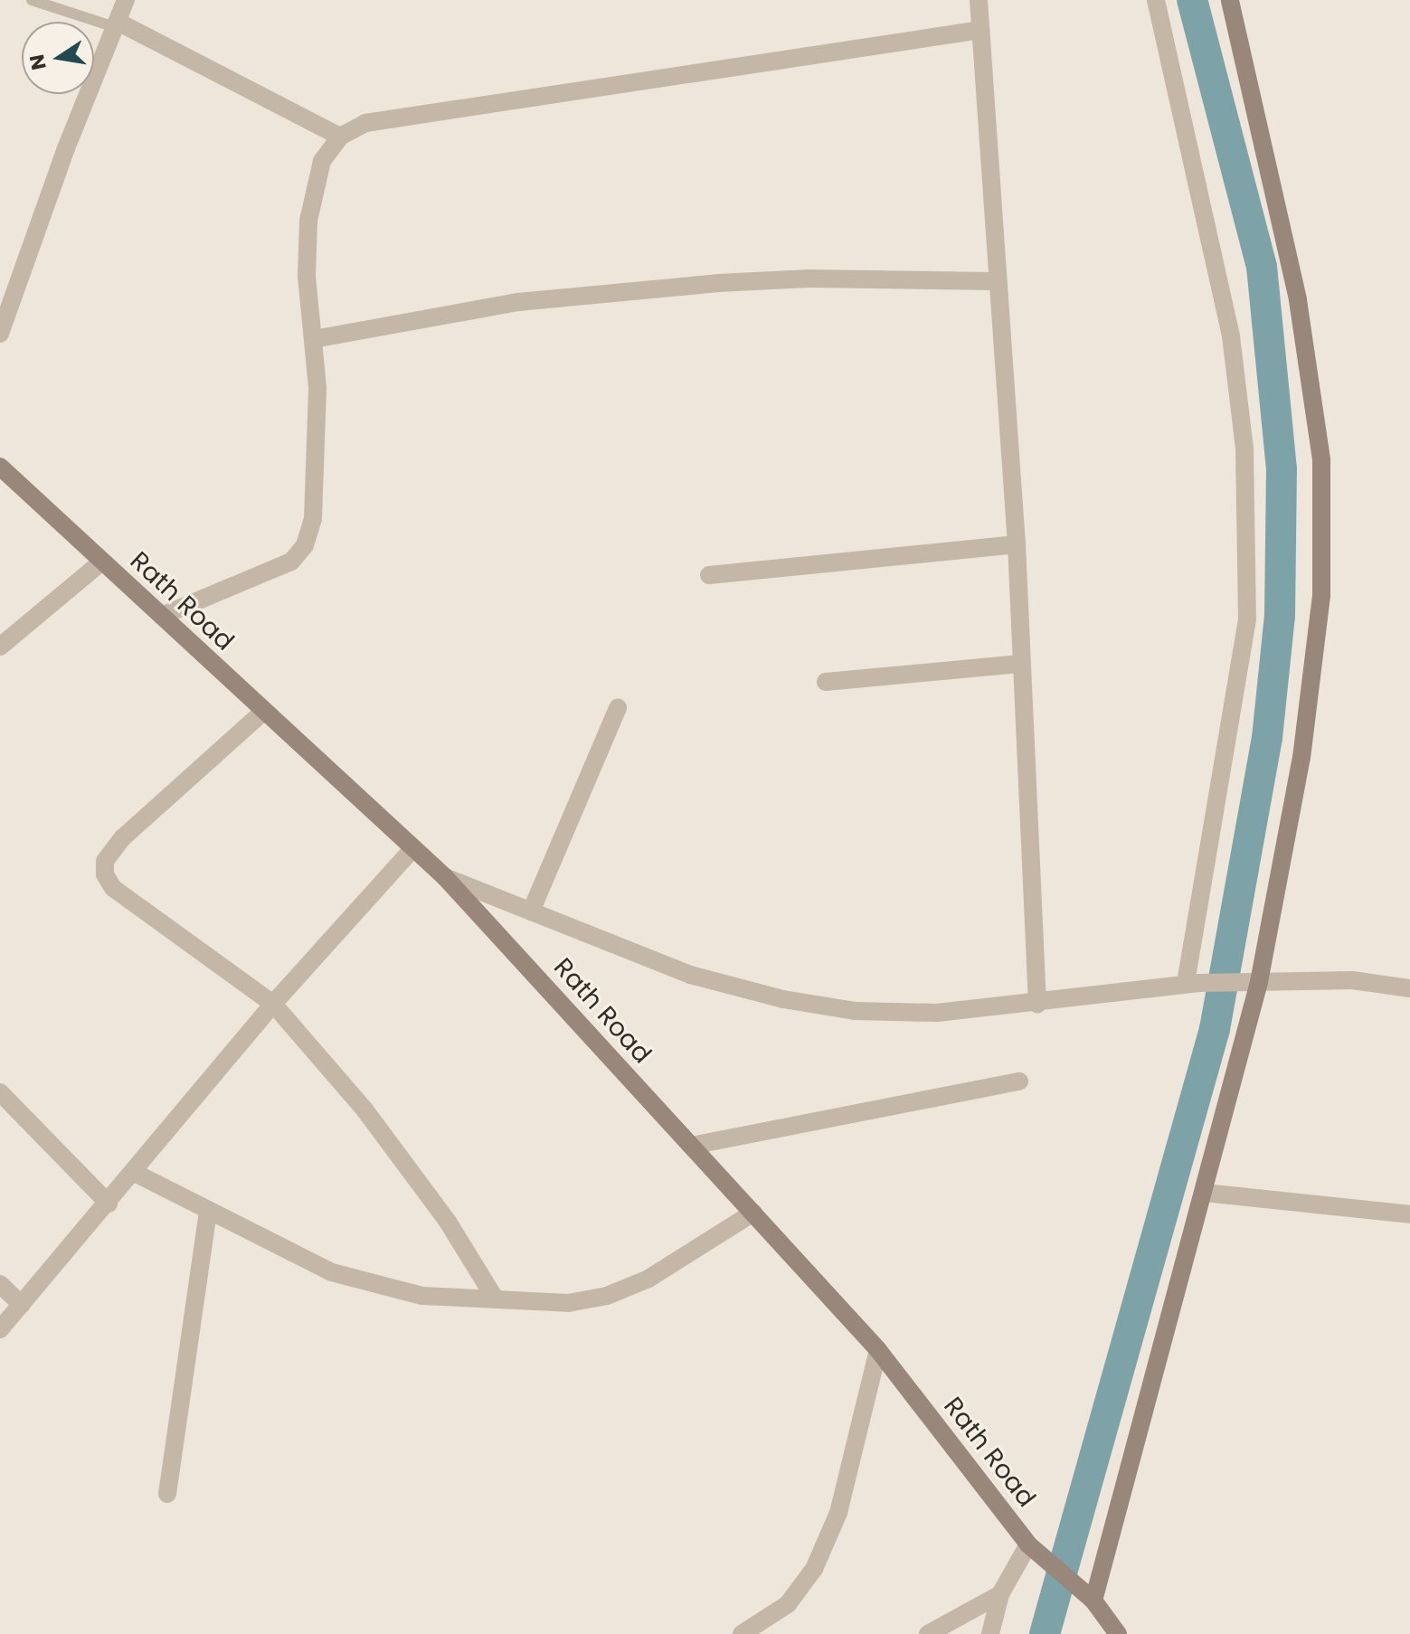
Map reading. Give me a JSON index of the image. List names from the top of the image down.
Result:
{
  "streets": {
    "street": ["Rath Road"]
  },
  "north": "left"
}
